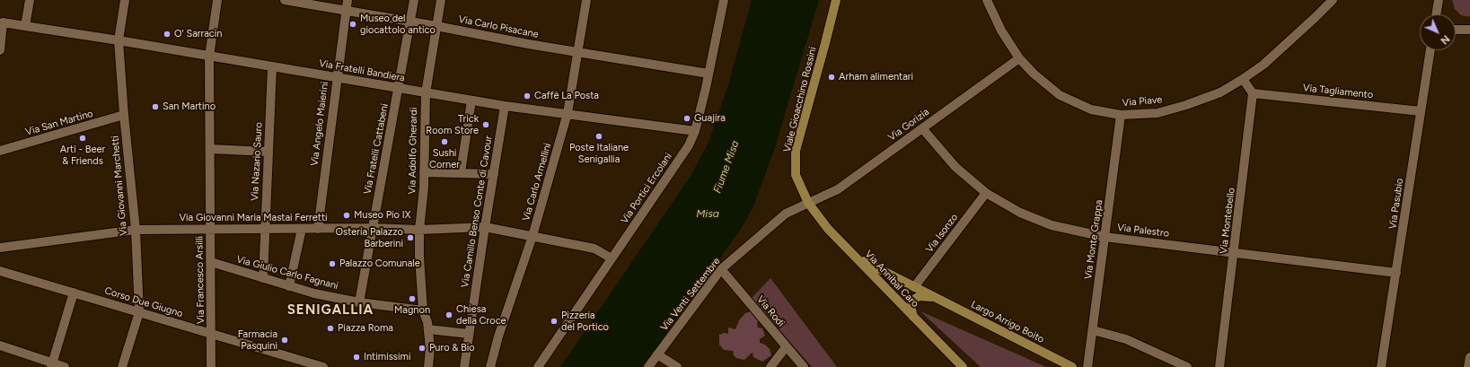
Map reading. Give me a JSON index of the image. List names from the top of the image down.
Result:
{
  "streets": {
    "street": [
      "Via Carlo Pisacane",
      "Via Fratelli Bandiera",
      "Via Tagliamento",
      "Viale Gioacchino Rossini",
      "Via Piave",
      "Via San Martino",
      "Via Angelo Maierini",
      "Via Gorizia",
      "Via Fratelli Cattabeni",
      "Via Adolfo Gherardi",
      "Via Nazario Sauro",
      "Via Carlo Armellini",
      "Via Giovanni Marchetti",
      "Via Portici Ercolani",
      "Via Pasubio",
      "Via Camillo Benso Conte di Cavour",
      "Via Giovanni Maria Mastai Ferretti",
      "Via Montebello",
      "Via Palestro",
      "Via Isonzo",
      "Via Monte Grappa",
      "Via Giulio Carlo Fagnani",
      "Via Annibal Caro",
      "Via Francesco Arsilli",
      "Via Venti Settembre",
      "Corso Due Giugno",
      "Via Rodi",
      "Largo Arrigo Boito"
    ]
  },
  "crossings": [
    ["Via Carlo Pisacane", "Via Angelo Maierini"],
    ["Via Carlo Pisacane", "Via Fratelli Cattabeni"],
    ["Via Carlo Pisacane", "Via Adolfo Gherardi"],
    ["Via Carlo Pisacane", "Via Carlo Armellini"],
    ["Via Carlo Pisacane", "Via Portici Ercolani"],
    ["Via Fratelli Bandiera", "Via Angelo Maierini"],
    ["Via Fratelli Bandiera", "Via Fratelli Cattabeni"],
    ["Via Fratelli Bandiera", "Via Adolfo Gherardi"],
    ["Via Fratelli Bandiera", "Via Nazario Sauro"],
    ["Via Fratelli Bandiera", "Via Carlo Armellini"],
    ["Via Fratelli Bandiera", "Via Giovanni Marchetti"],
    ["Via Fratelli Bandiera", "Via Portici Ercolani"],
    ["Via Fratelli Bandiera", "Via Camillo Benso Conte di Cavour"],
    ["Via Fratelli Bandiera", "Via Francesco Arsilli"],
    ["Via Tagliamento", "Via Pasubio"],
    ["Via Tagliamento", "Via Montebello"],
    ["Viale Gioacchino Rossini", "Via Gorizia"],
    ["Viale Gioacchino Rossini", "Via Annibal Caro"],
    ["Viale Gioacchino Rossini", "Via Venti Settembre"],
    ["Via Piave", "Via Gorizia"],
    ["Via Piave", "Via Monte Grappa"],
    ["Via San Martino", "Via Giovanni Marchetti"],
    ["Via Angelo Maierini", "Via Giovanni Maria Mastai Ferretti"],
    ["Via Gorizia", "Via Palestro"],
    ["Via Gorizia", "Via Annibal Caro"],
    ["Via Gorizia", "Via Venti Settembre"],
    ["Via Fratelli Cattabeni", "Via Giovanni Maria Mastai Ferretti"],
    ["Via Fratelli Cattabeni", "Via Giulio Carlo Fagnani"],
    ["Via Adolfo Gherardi", "Via Giovanni Maria Mastai Ferretti"],
    ["Via Adolfo Gherardi", "Via Giulio Carlo Fagnani"],
    ["Via Nazario Sauro", "Via Giovanni Maria Mastai Ferretti"],
    ["Via Nazario Sauro", "Via Giulio Carlo Fagnani"],
    ["Via Carlo Armellini", "Via Giovanni Maria Mastai Ferretti"],
    ["Via Giovanni Marchetti", "Via Giovanni Maria Mastai Ferretti"],
    ["Via Giovanni Marchetti", "Corso Due Giugno"],
    ["Via Portici Ercolani", "Via Giovanni Maria Mastai Ferretti"],
    ["Via Pasubio", "Via Palestro"],
    ["Via Camillo Benso Conte di Cavour", "Via Giovanni Maria Mastai Ferretti"],
    ["Via Giovanni Maria Mastai Ferretti", "Via Francesco Arsilli"],
    ["Via Montebello", "Via Palestro"],
    ["Via Palestro", "Via Isonzo"],
    ["Via Palestro", "Via Monte Grappa"],
    ["Via Isonzo", "Largo Arrigo Boito"],
    ["Via Giulio Carlo Fagnani", "Via Francesco Arsilli"],
    ["Via Annibal Caro", "Via Venti Settembre"],
    ["Via Annibal Caro", "Largo Arrigo Boito"],
    ["Via Francesco Arsilli", "Corso Due Giugno"],
    ["Via Venti Settembre", "Via Rodi"]
  ],
  "districts": ["SENIGALLIA"],
  "water": ["Fiume Misa", "Misa"],
  "places": [
    "Museo del giocattolo antico",
    "O' Sarracin",
    "Arham alimentari",
    "Caffè La Posta",
    "San Martino",
    "Guajira",
    "Trick Room Store",
    "Poste Italiane Senigallia",
    "Artì - Beer & Friends",
    "Sushi Corner",
    "Museo Pio IX",
    "Osteria Palazzo Barberini",
    "Palazzo Comunale",
    "Magnon",
    "Chiesa della Croce",
    "Pizzeria del Portico",
    "Piazza Roma",
    "Farmacia Pasquini",
    "Puro & Bio",
    "Intimissimi"
  ],
  "north": "bottom right"
}
